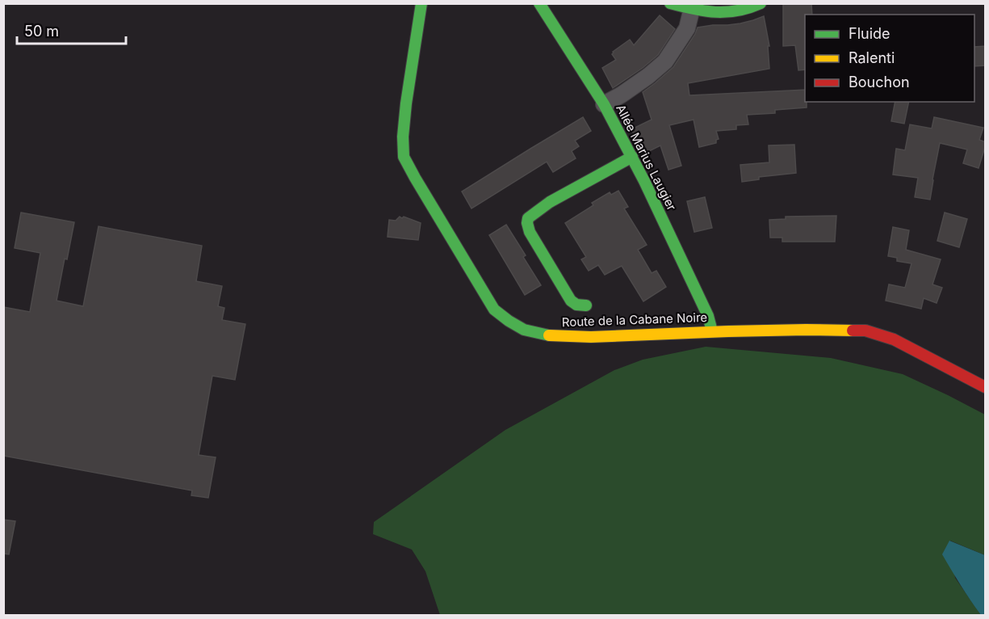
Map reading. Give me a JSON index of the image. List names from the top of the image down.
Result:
{
  "streets": {
    "street": ["Allée Marius Laugier", "Route de la Cabane Noire"]
  },
  "crossings": [
    ["Allée Marius Laugier", "Route de la Cabane Noire"]
  ],
  "legend": ["Fluide", "Ralenti", "Bouchon"],
  "scale_bar": "50 m"
}
